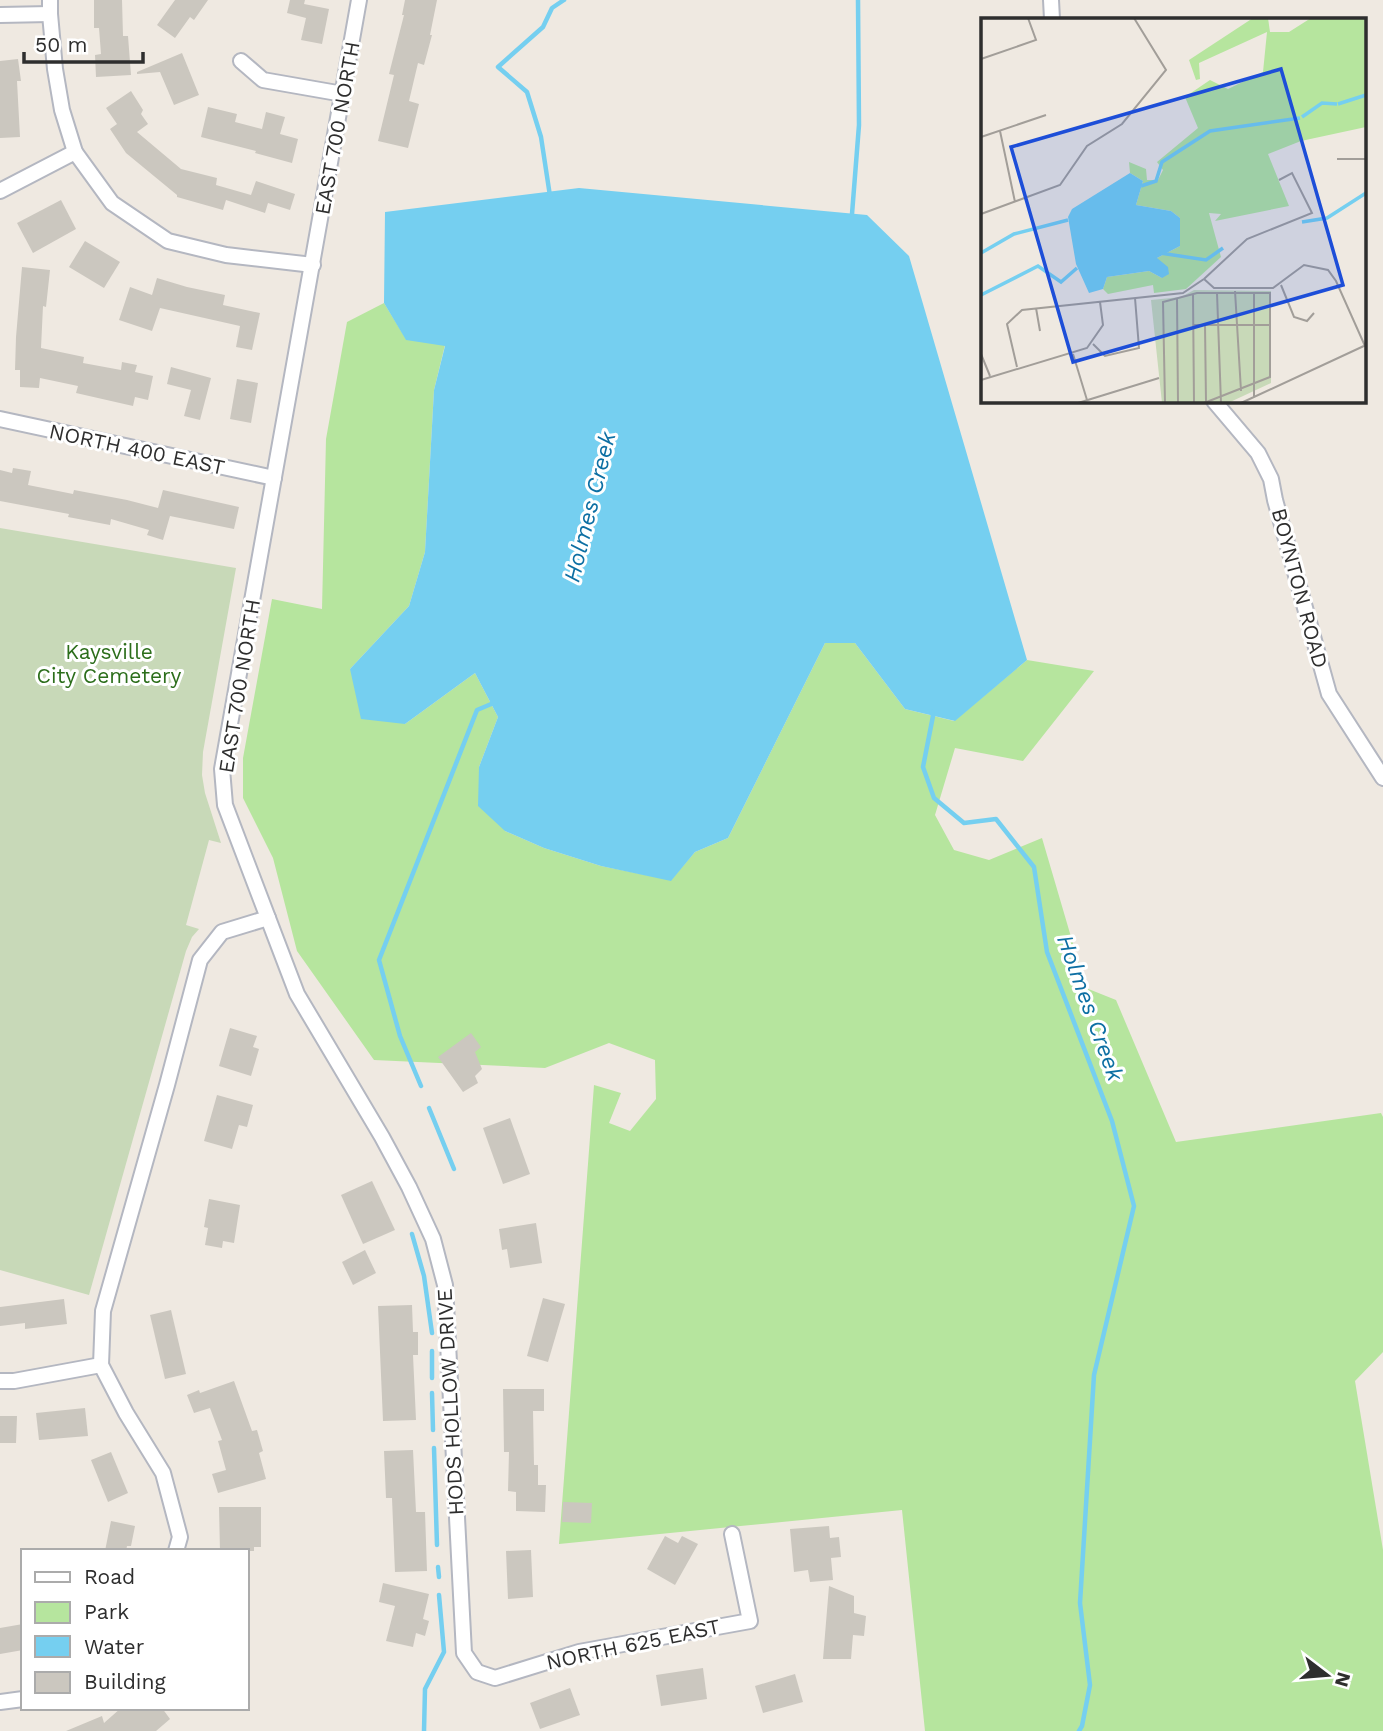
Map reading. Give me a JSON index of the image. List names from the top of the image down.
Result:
{
  "streets": {
    "street": [
      "EAST 700 NORTH",
      "NORTH 400 EAST",
      "BOYNTON ROAD",
      "HODS HOLLOW DRIVE",
      "NORTH 625 EAST"
    ]
  },
  "crossings": [
    ["EAST 700 NORTH", "NORTH 400 EAST"],
    ["EAST 700 NORTH", "HODS HOLLOW DRIVE"],
    ["HODS HOLLOW DRIVE", "NORTH 625 EAST"]
  ],
  "water": ["Holmes Creek"],
  "parks": ["Kaysville City Cemetery"],
  "legend": [
    "Road",
    "Park",
    "Water",
    "Building"
  ],
  "scale_bar": "50 m",
  "north": "right"
}
